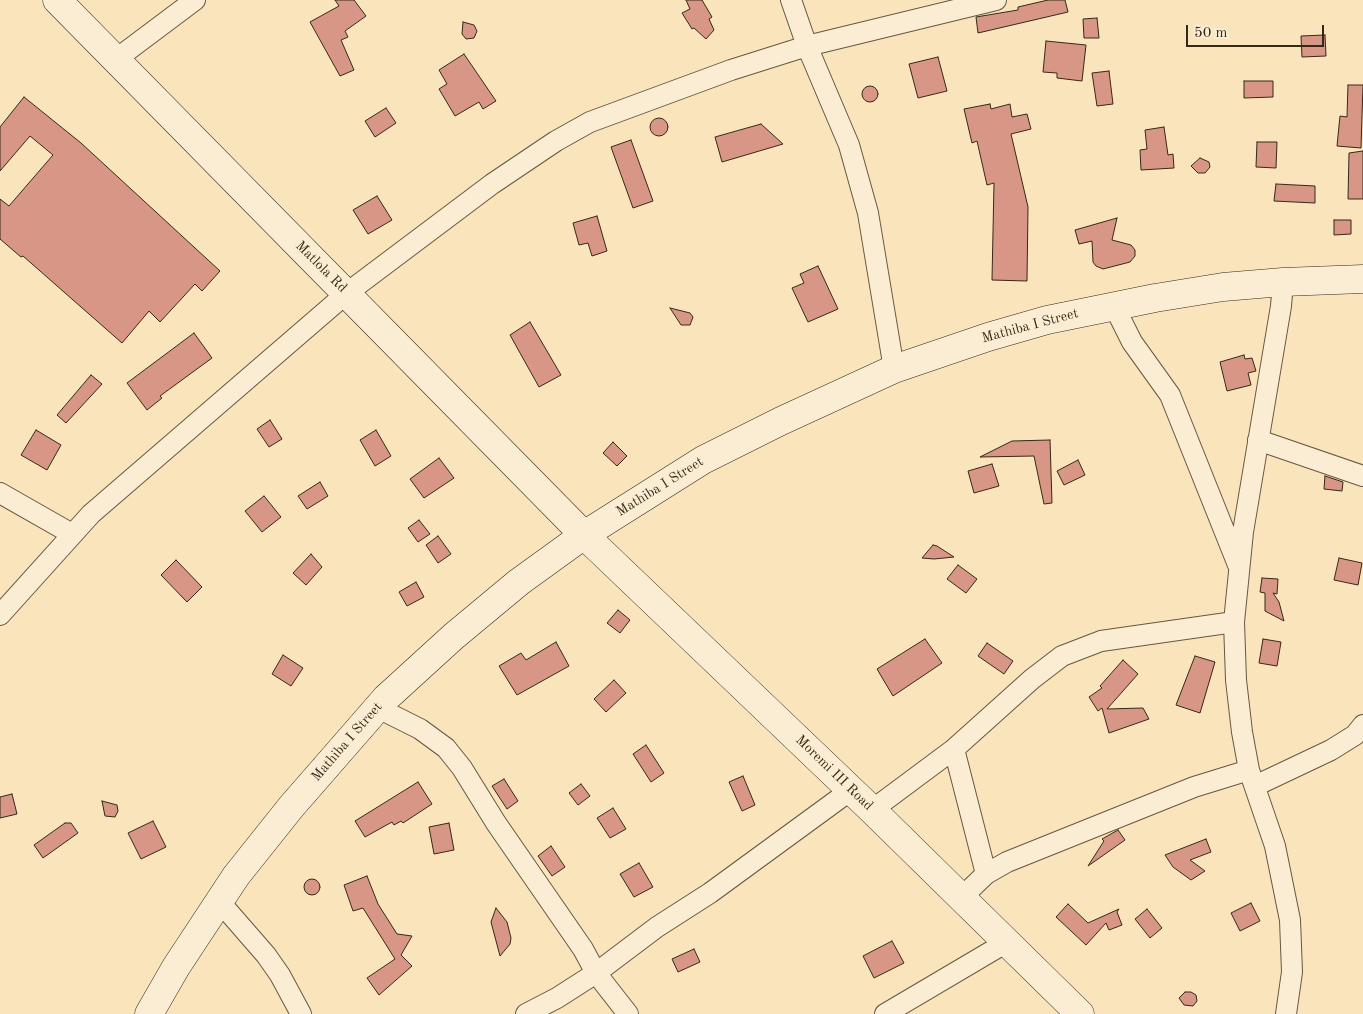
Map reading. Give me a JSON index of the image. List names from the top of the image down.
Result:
{
  "streets": {
    "street": ["Matlola Rd", "Mathiba I Street", "Moremi III Road"]
  },
  "crossings": [
    ["Matlola Rd", "Mathiba I Street"],
    ["Matlola Rd", "Moremi III Road"],
    ["Mathiba I Street", "Moremi III Road"]
  ],
  "scale_bar": "50 m"
}
